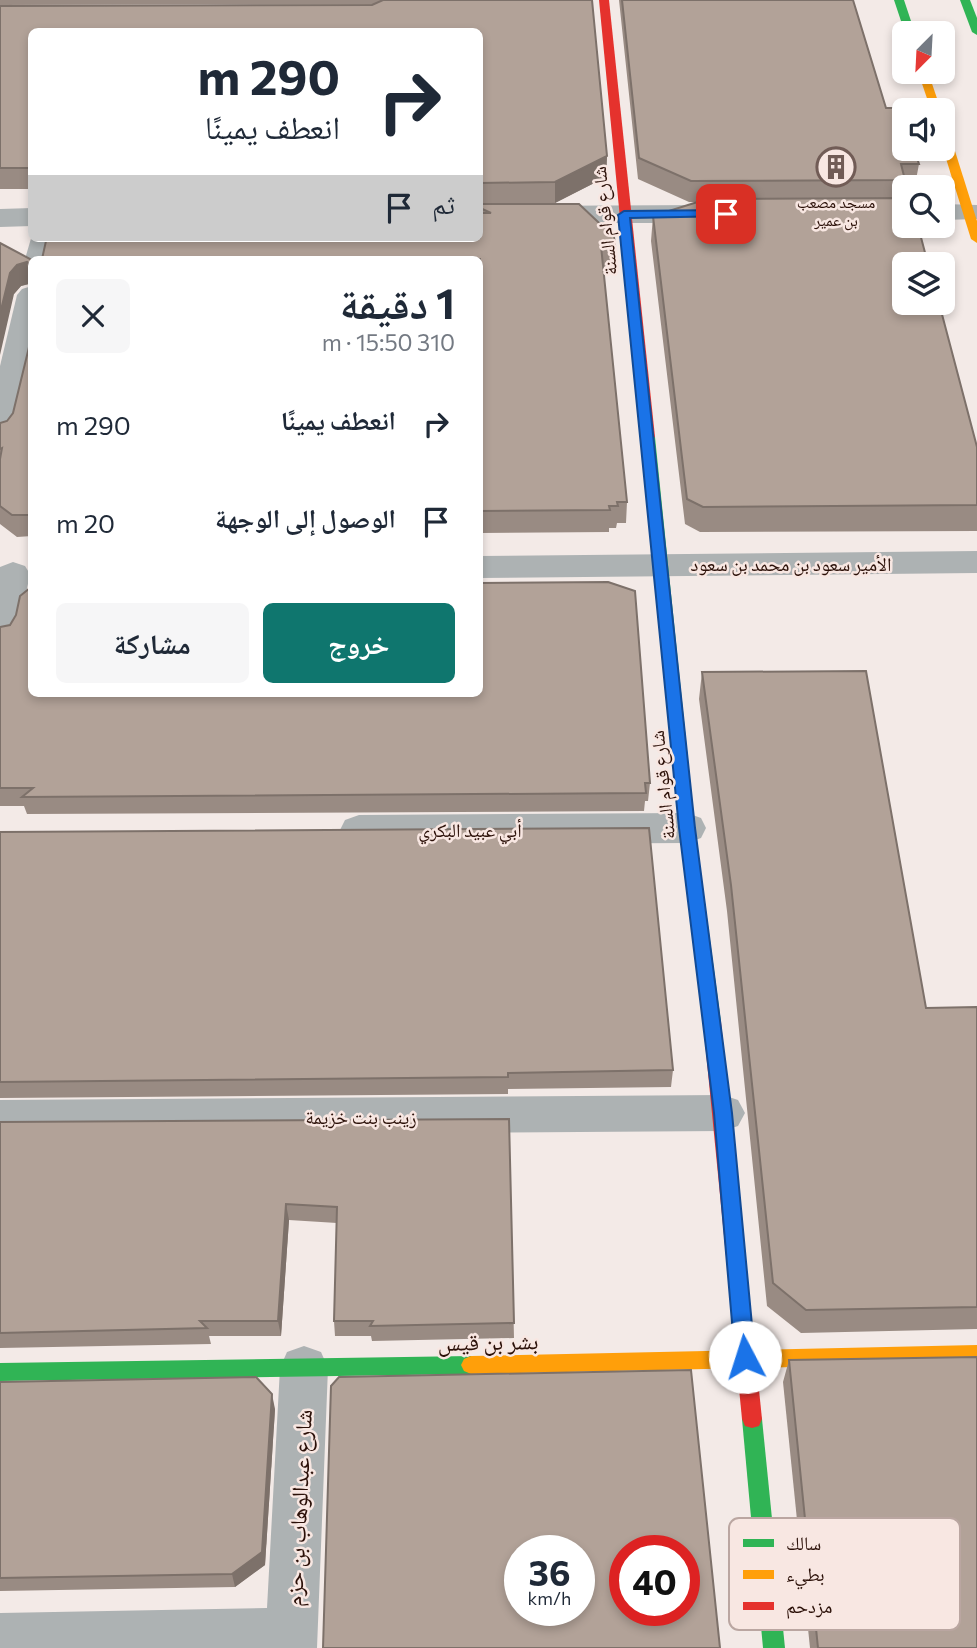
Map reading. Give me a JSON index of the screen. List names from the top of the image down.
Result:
{
  "streets": {
    "street": [
      "شارع قوام السنة",
      "الأمير سعود بن محمد بن سعود",
      "أبي عبيد البكري",
      "زينب بنت خزيمة",
      "بشر بن قيس",
      "شارع عبدالوهاب بن حزم"
    ]
  },
  "crossings": [
    ["شارع قوام السنة", "الأمير سعود بن محمد بن سعود"],
    ["شارع قوام السنة", "أبي عبيد البكري"],
    ["شارع قوام السنة", "زينب بنت خزيمة"],
    ["شارع قوام السنة", "بشر بن قيس"],
    ["بشر بن قيس", "شارع عبدالوهاب بن حزم"]
  ],
  "places": {
    "building": ["مسجد مصعب بن عمير"]
  },
  "legend": ["سالك", "بطيء", "مزدحم"],
  "north": "bottom left",
  "page": {
    "turn": ["290 m", "انعطف يمينًا"],
    "then": "ثم",
    "heading": ["1 دقيقة", "310 m · 15:50"],
    "list": [
      {
        "name": "انعطف يمينًا",
        "value": "290 m"
      },
      {
        "name": "الوصول إلى الوجهة",
        "value": "20 m"
      }
    ],
    "buttons": ["خروج", "مشاركة"],
    "speed": "36 km/h",
    "limit": "40"
  }
}
